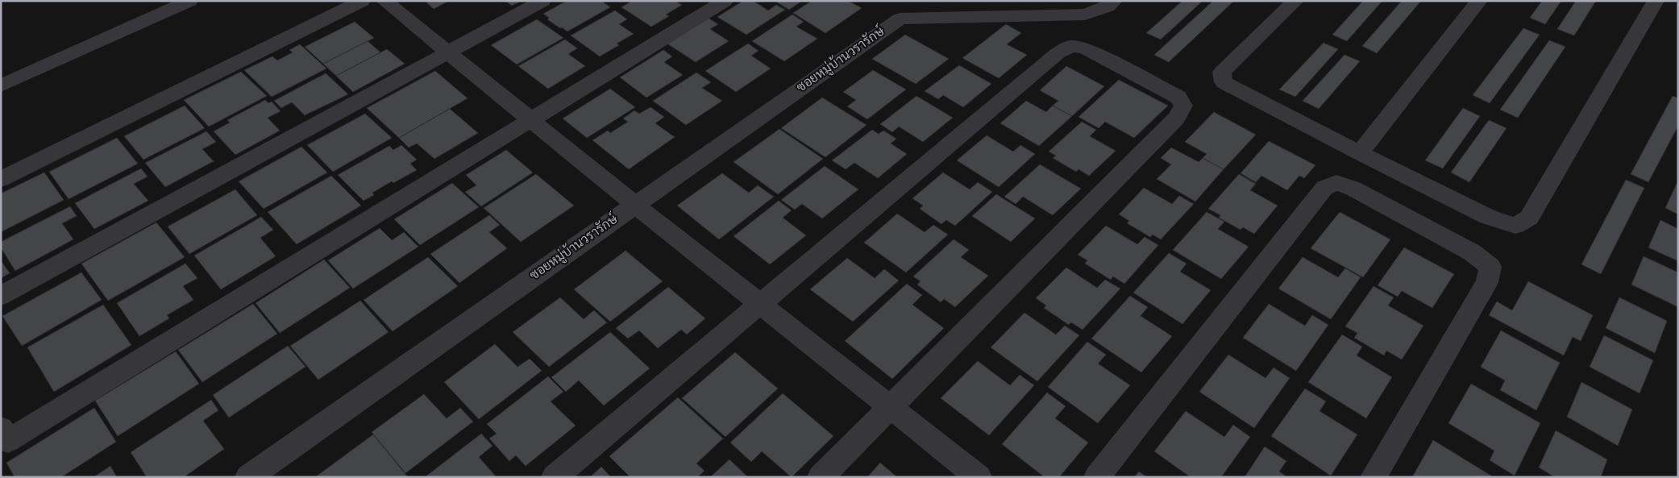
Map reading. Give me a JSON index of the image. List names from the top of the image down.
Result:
{
  "streets": {
    "street": ["ซอยหมู่บ้านวรารักษ์"]
  }
}
